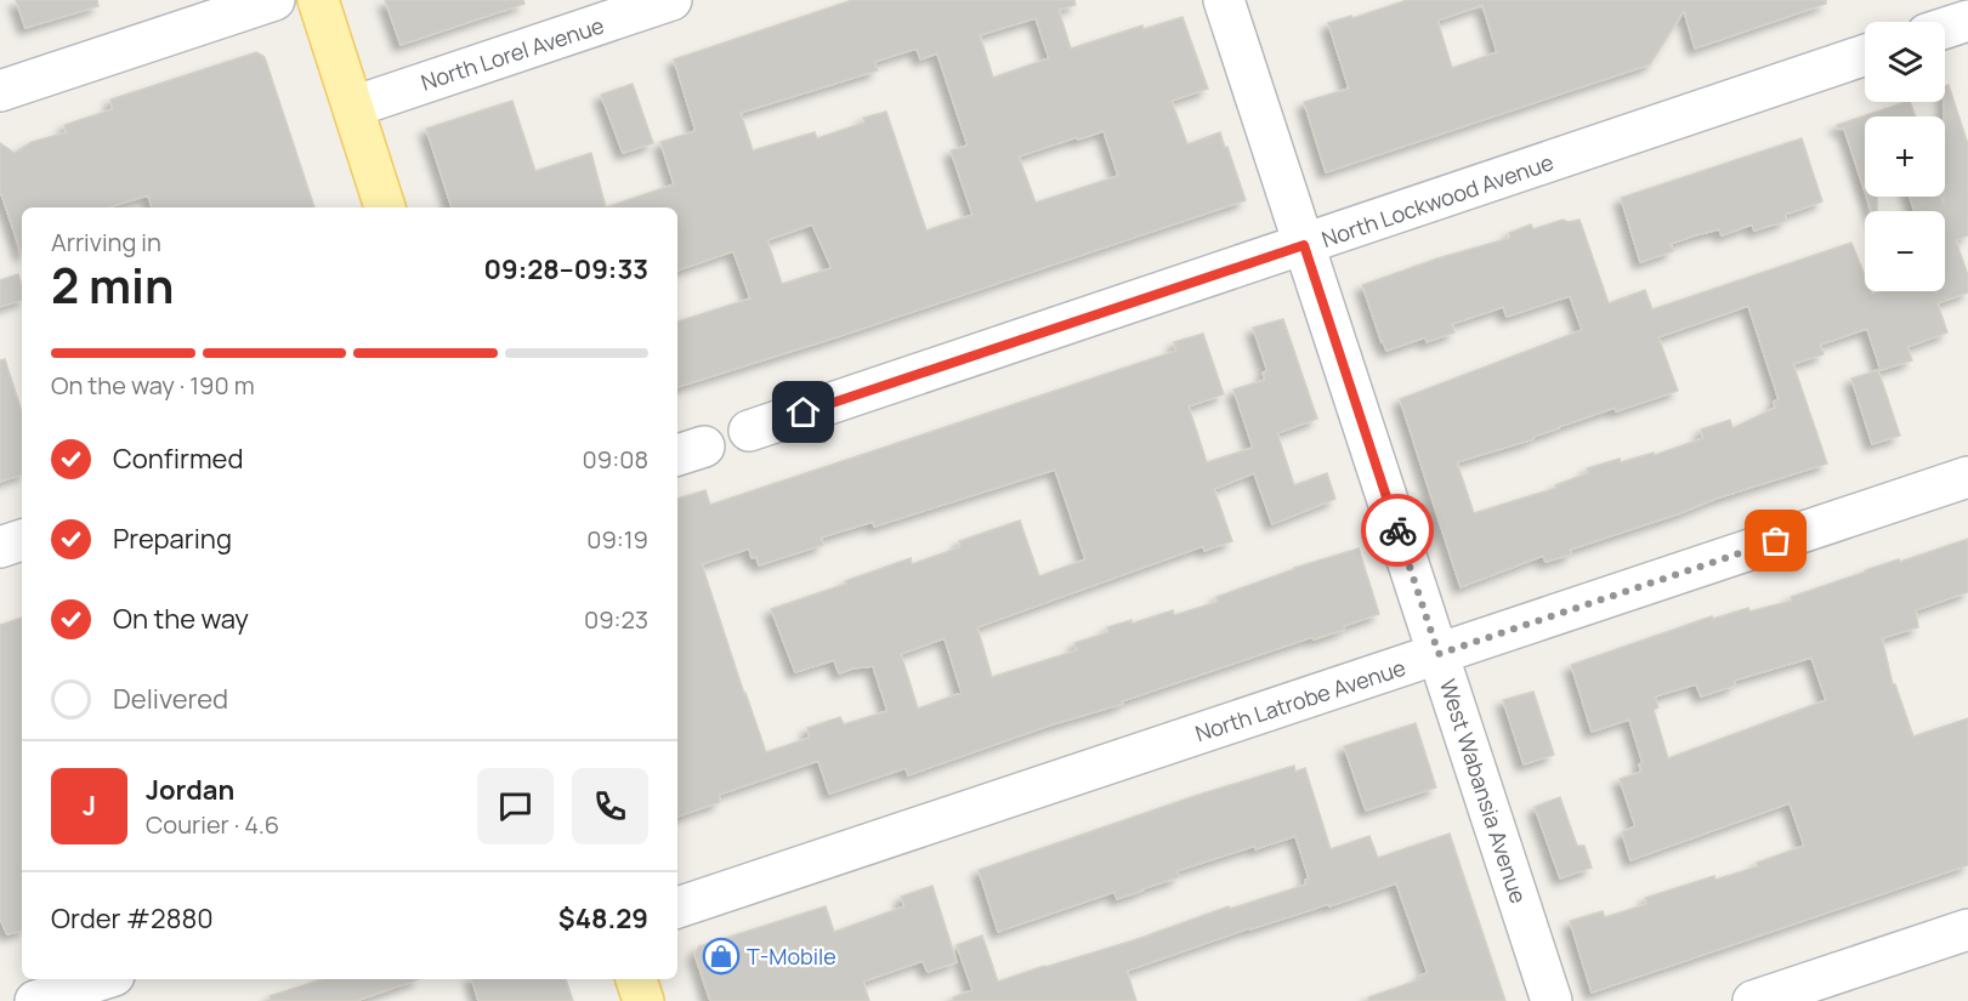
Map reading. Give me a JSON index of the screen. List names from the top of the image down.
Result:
{
  "streets": {
    "street": [
      "North Lorel Avenue",
      "North Lockwood Avenue",
      "North Latrobe Avenue",
      "West Wabansia Avenue"
    ]
  },
  "crossings": [
    ["North Lockwood Avenue", "West Wabansia Avenue"],
    ["North Latrobe Avenue", "West Wabansia Avenue"]
  ],
  "places": {
    "shop": ["T-Mobile"]
  },
  "page": {
    "map_buttons": ["+", "−"],
    "heading": ["2 min", "Arriving in", "09:28–09:33"],
    "panel": [
      "Jordan",
      "Courier · 4.6",
      "Order #2880",
      "$48.29"
    ],
    "bar": "On the way · 190 m",
    "list": [
      ["Confirmed", "09:08"],
      ["Preparing", "09:19"],
      ["On the way", "09:23"],
      "Delivered"
    ],
    "round": "J"
  }
}
